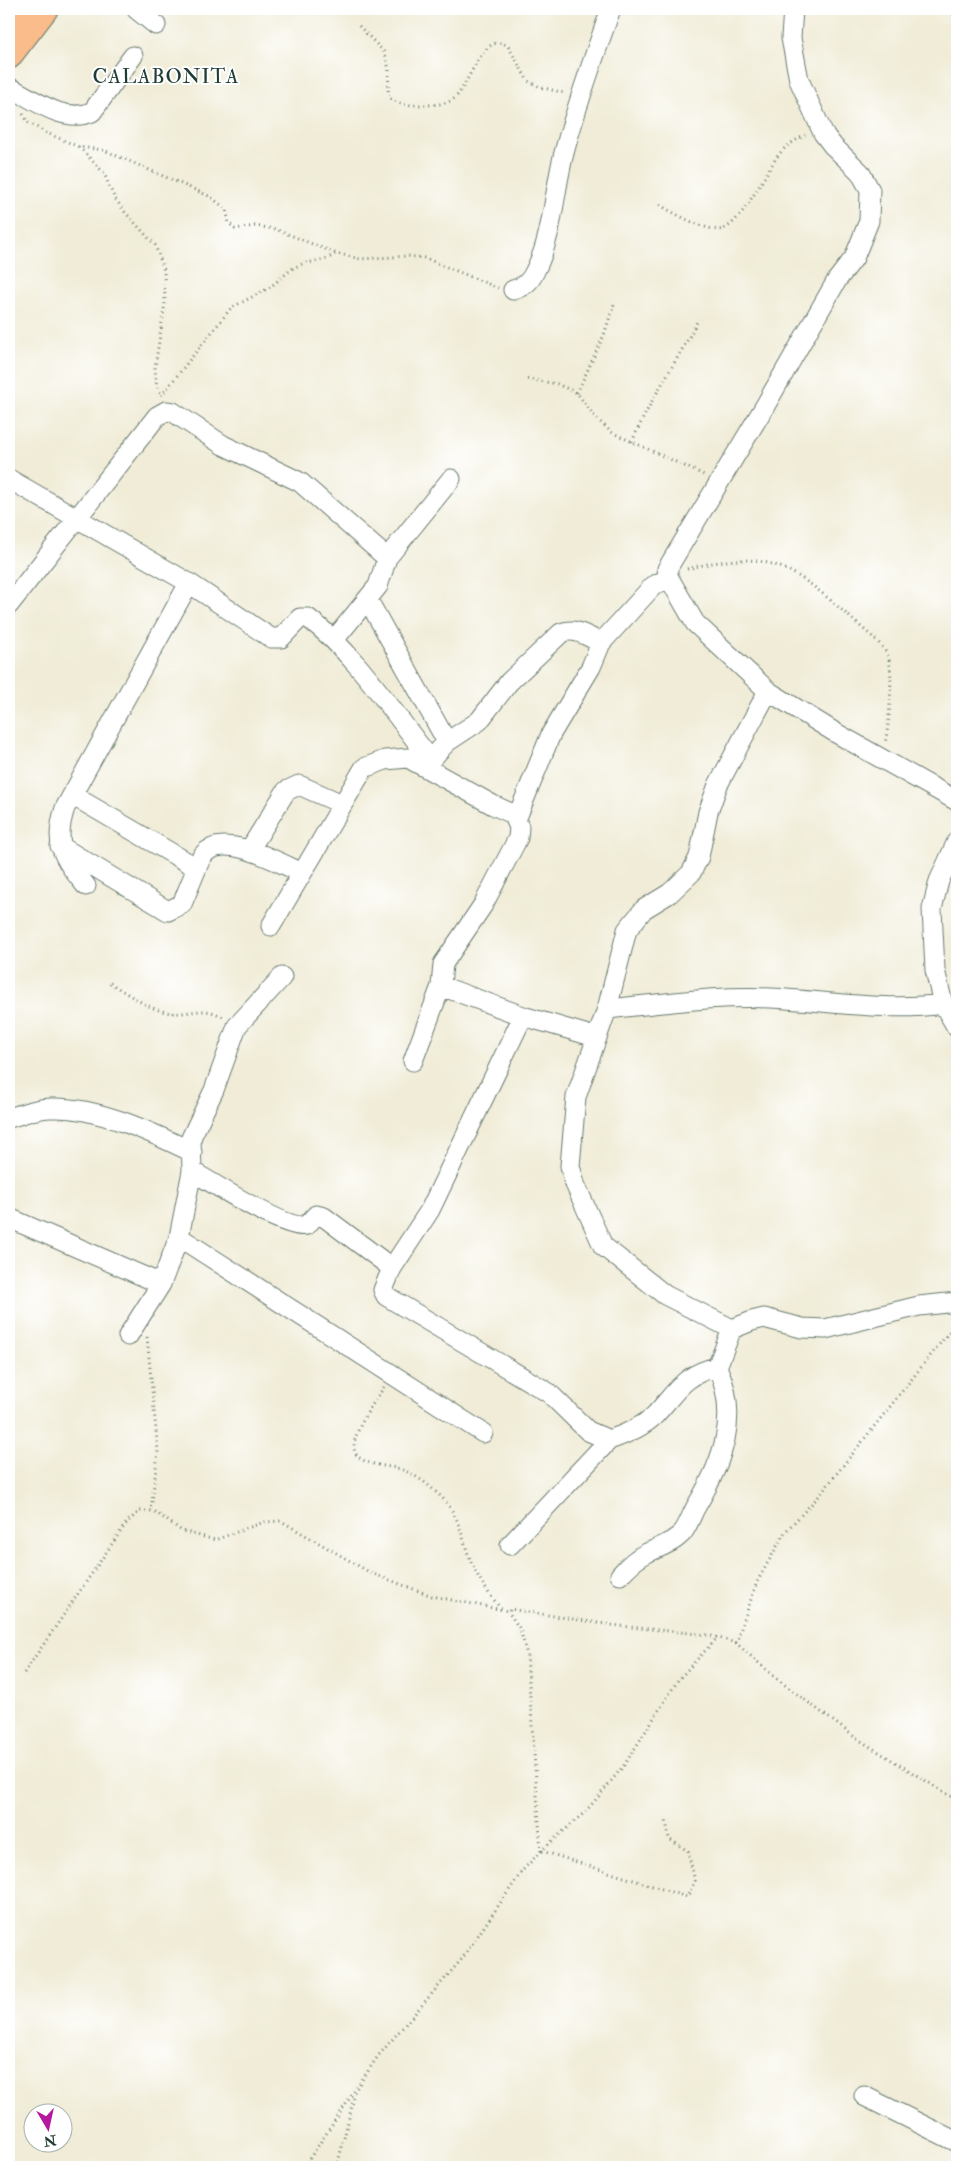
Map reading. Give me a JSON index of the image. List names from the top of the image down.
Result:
{
  "districts": ["CALABONITA"],
  "north": "bottom"
}
